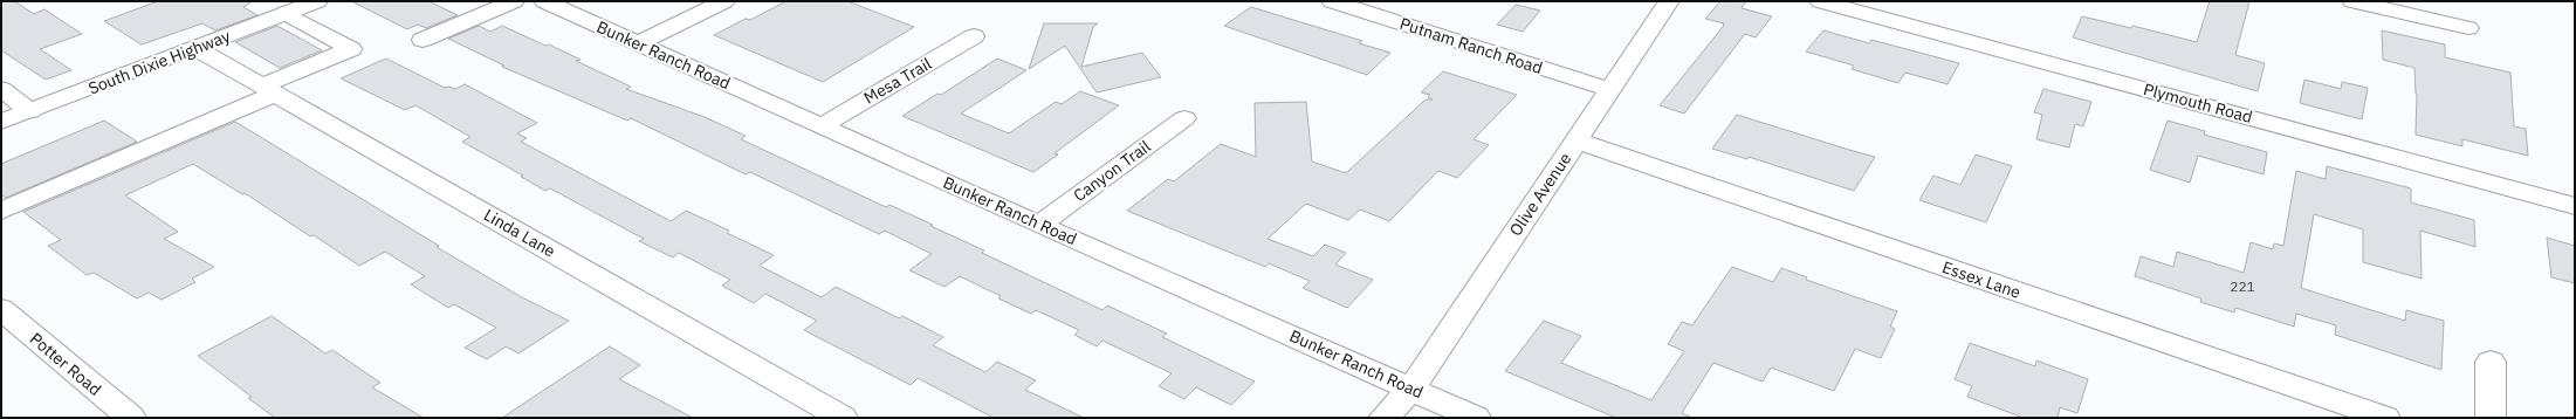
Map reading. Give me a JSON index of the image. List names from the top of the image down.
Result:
{
  "streets": {
    "street": [
      "Putnam Ranch Road",
      "Bunker Ranch Road",
      "South Dixie Highway",
      "Mesa Trail",
      "Plymouth Road",
      "Canyon Trail",
      "Olive Avenue",
      "Linda Lane",
      "Essex Lane",
      "Potter Road"
    ]
  },
  "crossings": [
    ["Putnam Ranch Road", "Olive Avenue"],
    ["Bunker Ranch Road", "Mesa Trail"],
    ["Bunker Ranch Road", "Canyon Trail"],
    ["Bunker Ranch Road", "Olive Avenue"],
    ["South Dixie Highway", "Linda Lane"],
    ["Olive Avenue", "Essex Lane"]
  ],
  "house_numbers": ["221"]
}
